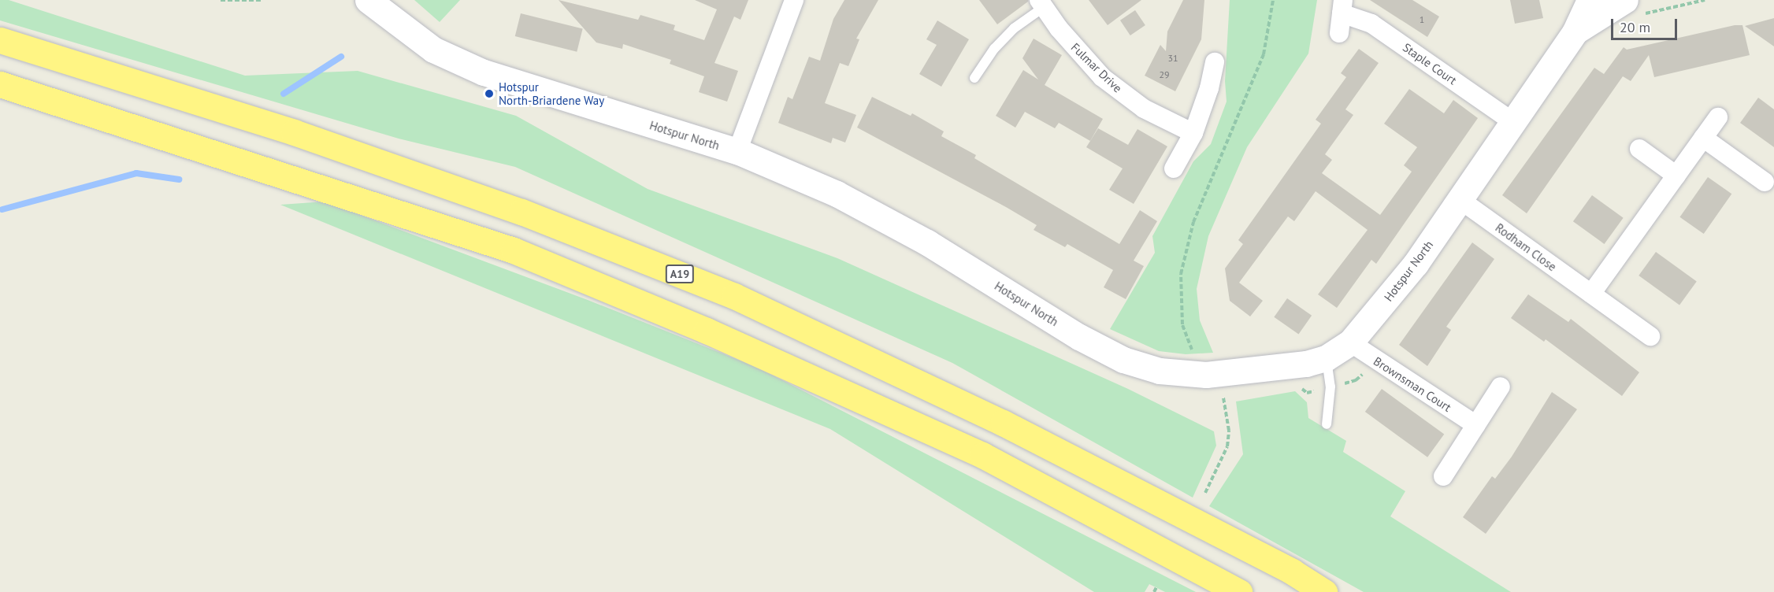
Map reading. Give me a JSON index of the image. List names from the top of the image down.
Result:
{
  "streets": {
    "highway": ["A19"],
    "street": [
      "Staple Court",
      "Fulmar Drive",
      "Hotspur North",
      "Rodham Close",
      "Brownsman Court"
    ]
  },
  "crossings": [
    ["Staple Court", "Hotspur North"],
    ["Hotspur North", "Rodham Close"],
    ["Hotspur North", "Brownsman Court"]
  ],
  "places": ["Hotspur North-Briardene Way"],
  "house_numbers": ["1", "31", "29"],
  "scale_bar": "20 m"
}
